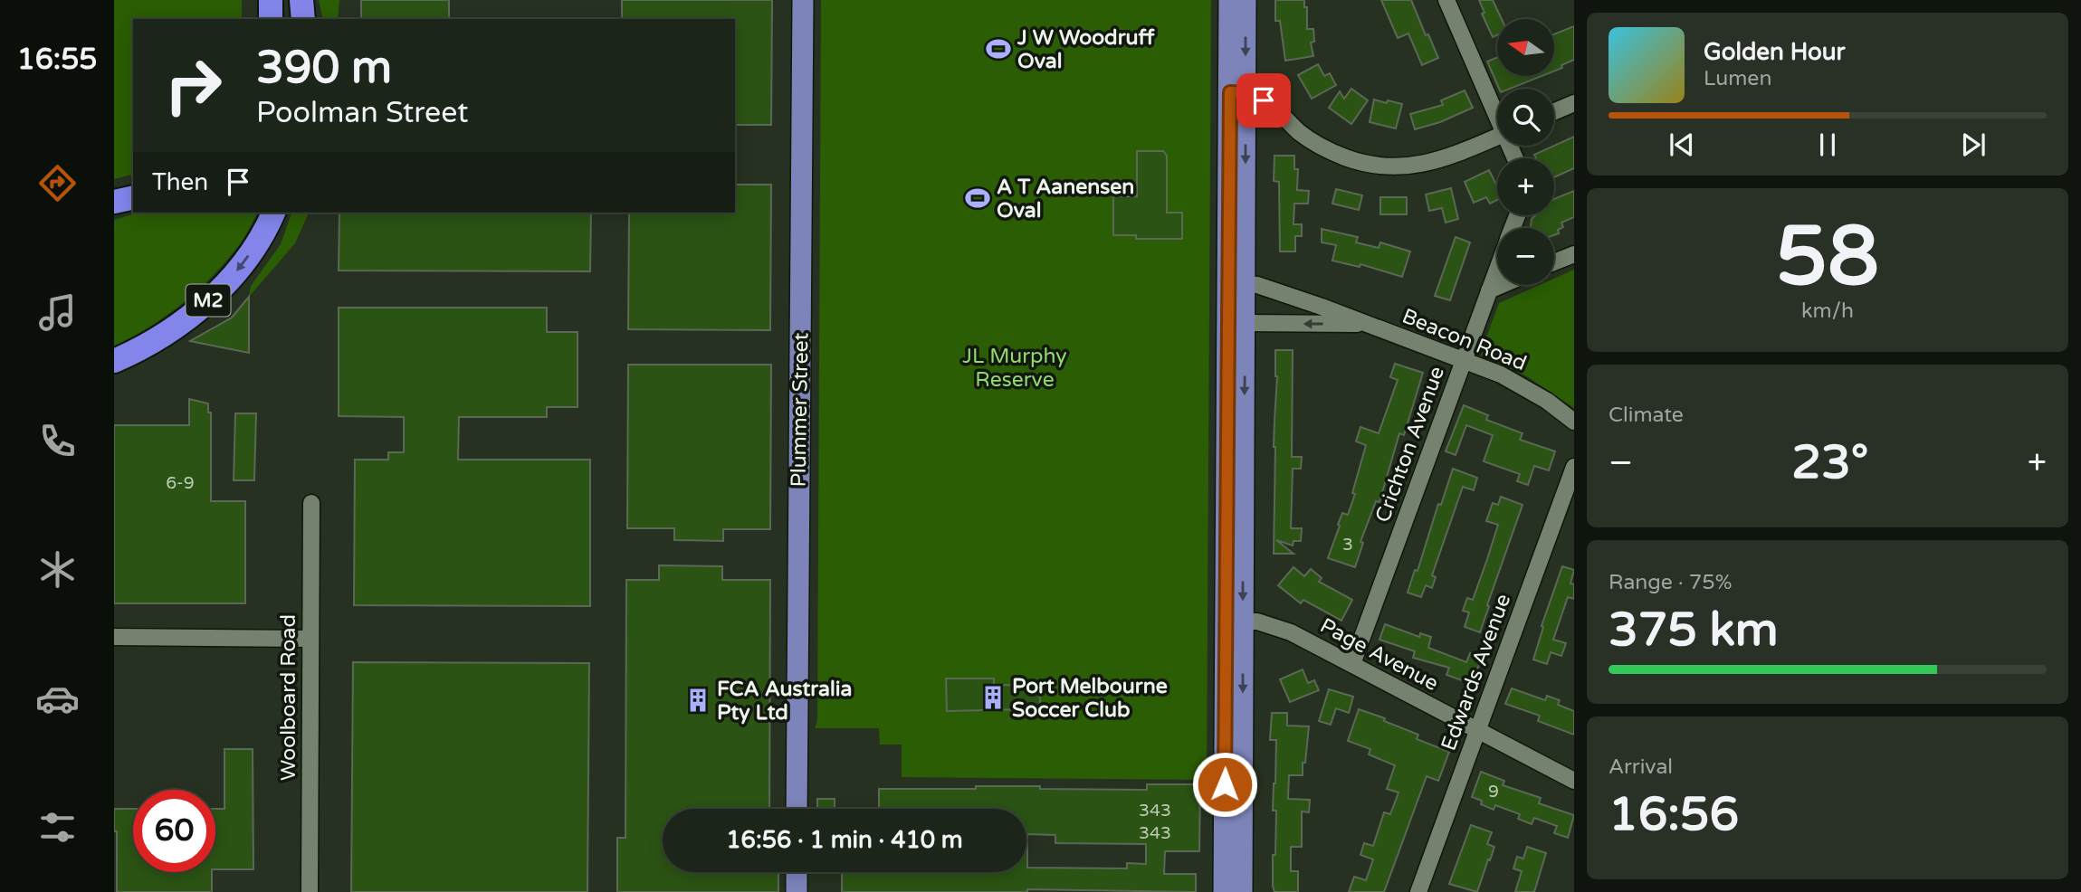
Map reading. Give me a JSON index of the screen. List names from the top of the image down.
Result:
{
  "streets": {
    "highway": ["M2"],
    "main road": ["Plummer Street"],
    "street": [
      "Beacon Road",
      "Crichton Avenue",
      "Page Avenue",
      "Edwards Avenue",
      "Woolboard Road"
    ]
  },
  "crossings": [
    ["Beacon Road", "Crichton Avenue"],
    ["Crichton Avenue", "Page Avenue"],
    ["Page Avenue", "Edwards Avenue"]
  ],
  "parks": ["JL Murphy Reserve"],
  "places": {
    "sports": ["J W Woodruff Oval", "A T Aanensen Oval"],
    "building": ["Port Melbourne Soccer Club", "FCA Australia Pty Ltd"]
  },
  "house_numbers": [
    "6-9",
    "3",
    "9",
    "343",
    "343"
  ],
  "north": "left",
  "page": {
    "tabs": "16:55",
    "map_buttons": ["+", "−"],
    "turn": ["390 m", "Poolman Street"],
    "song": ["Golden Hour", "Lumen"],
    "then": "Then",
    "tile": [
      ["58", "km/h"],
      "Climate",
      ["Range · 75%", "375 km"],
      ["Arrival", "16:56"]
    ],
    "heat": ["−", "23°", "+"],
    "limit": "60",
    "trip": "16:56 · 1 min · 410 m"
  }
}
